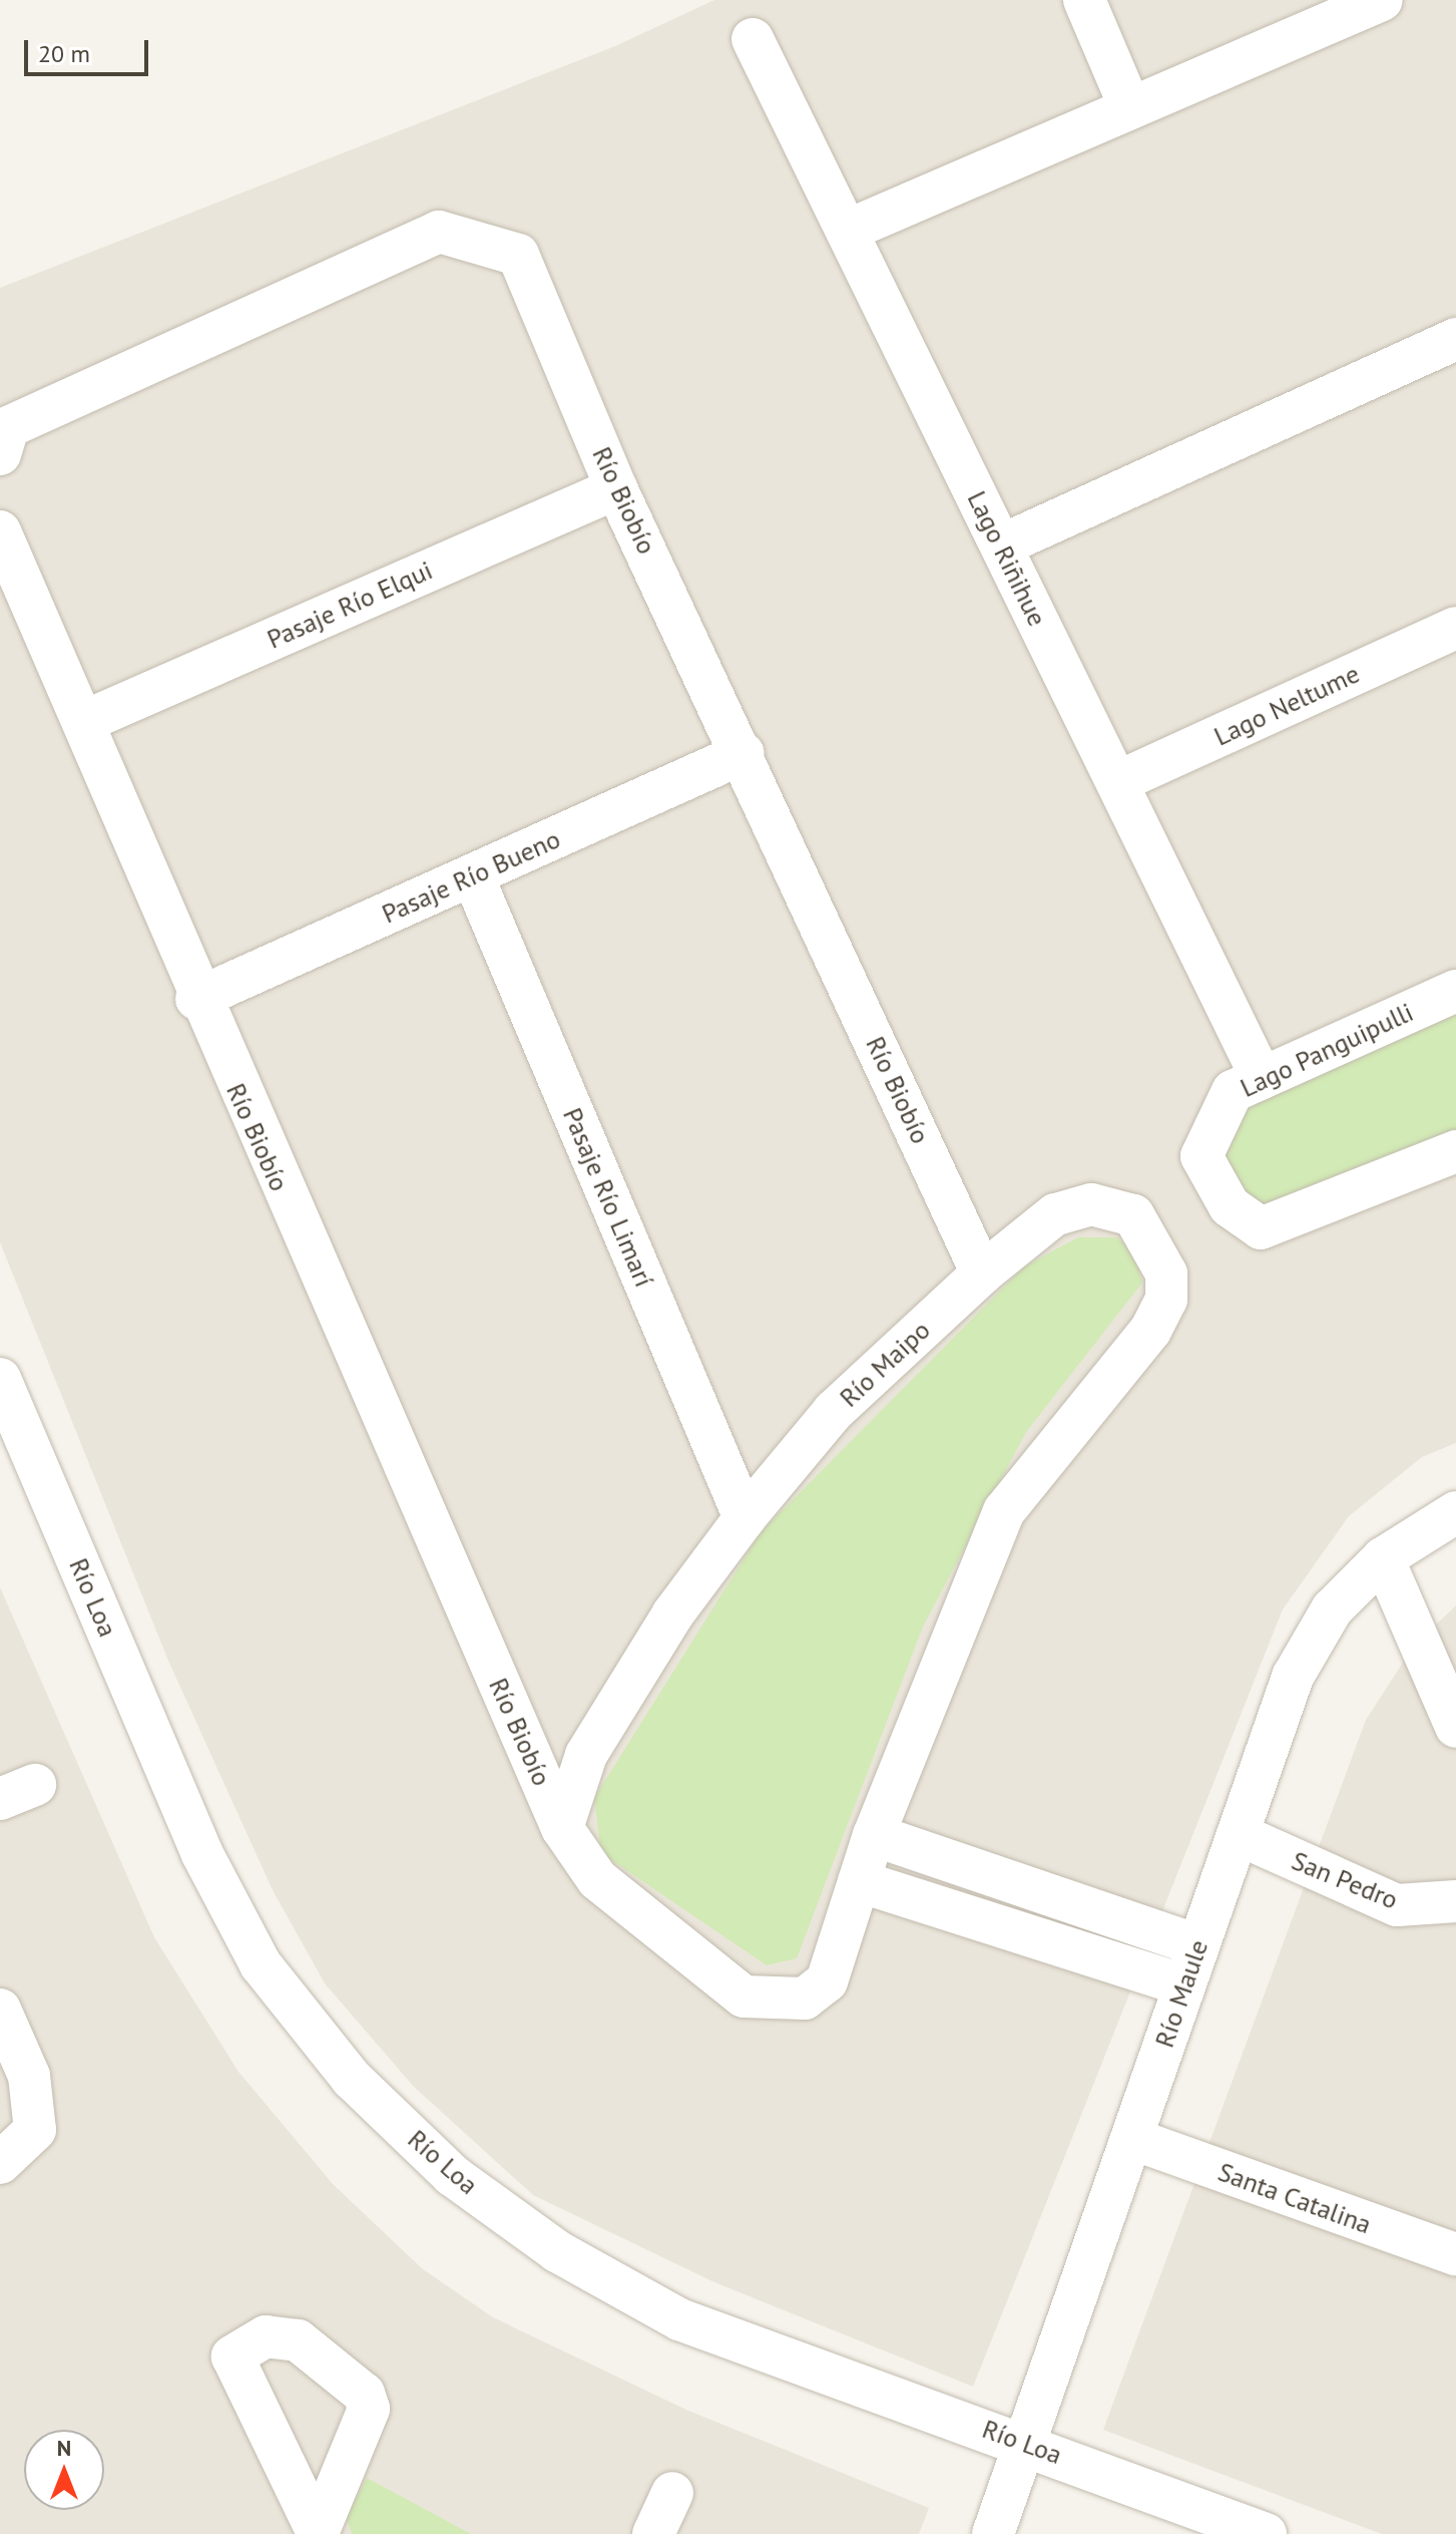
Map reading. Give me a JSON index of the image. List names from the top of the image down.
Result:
{
  "streets": {
    "street": [
      "Río Biobío",
      "Lago Riñihue",
      "Pasaje Río Elqui",
      "Lago Neltume",
      "Pasaje Río Bueno",
      "Lago Panguipulli",
      "Pasaje Río Limarí",
      "Río Maipo",
      "Río Loa",
      "San Pedro",
      "Río Maule",
      "Santa Catalina"
    ]
  },
  "crossings": [
    ["Río Biobío", "Pasaje Río Elqui"],
    ["Río Biobío", "Pasaje Río Bueno"],
    ["Río Biobío", "Río Maipo"],
    ["Lago Riñihue", "Lago Neltume"],
    ["Lago Riñihue", "Lago Panguipulli"],
    ["Pasaje Río Bueno", "Pasaje Río Limarí"],
    ["Pasaje Río Limarí", "Río Maipo"],
    ["Río Loa", "Río Maule"],
    ["San Pedro", "Río Maule"],
    ["Río Maule", "Santa Catalina"]
  ],
  "scale_bar": "20 m",
  "north": "top"
}
